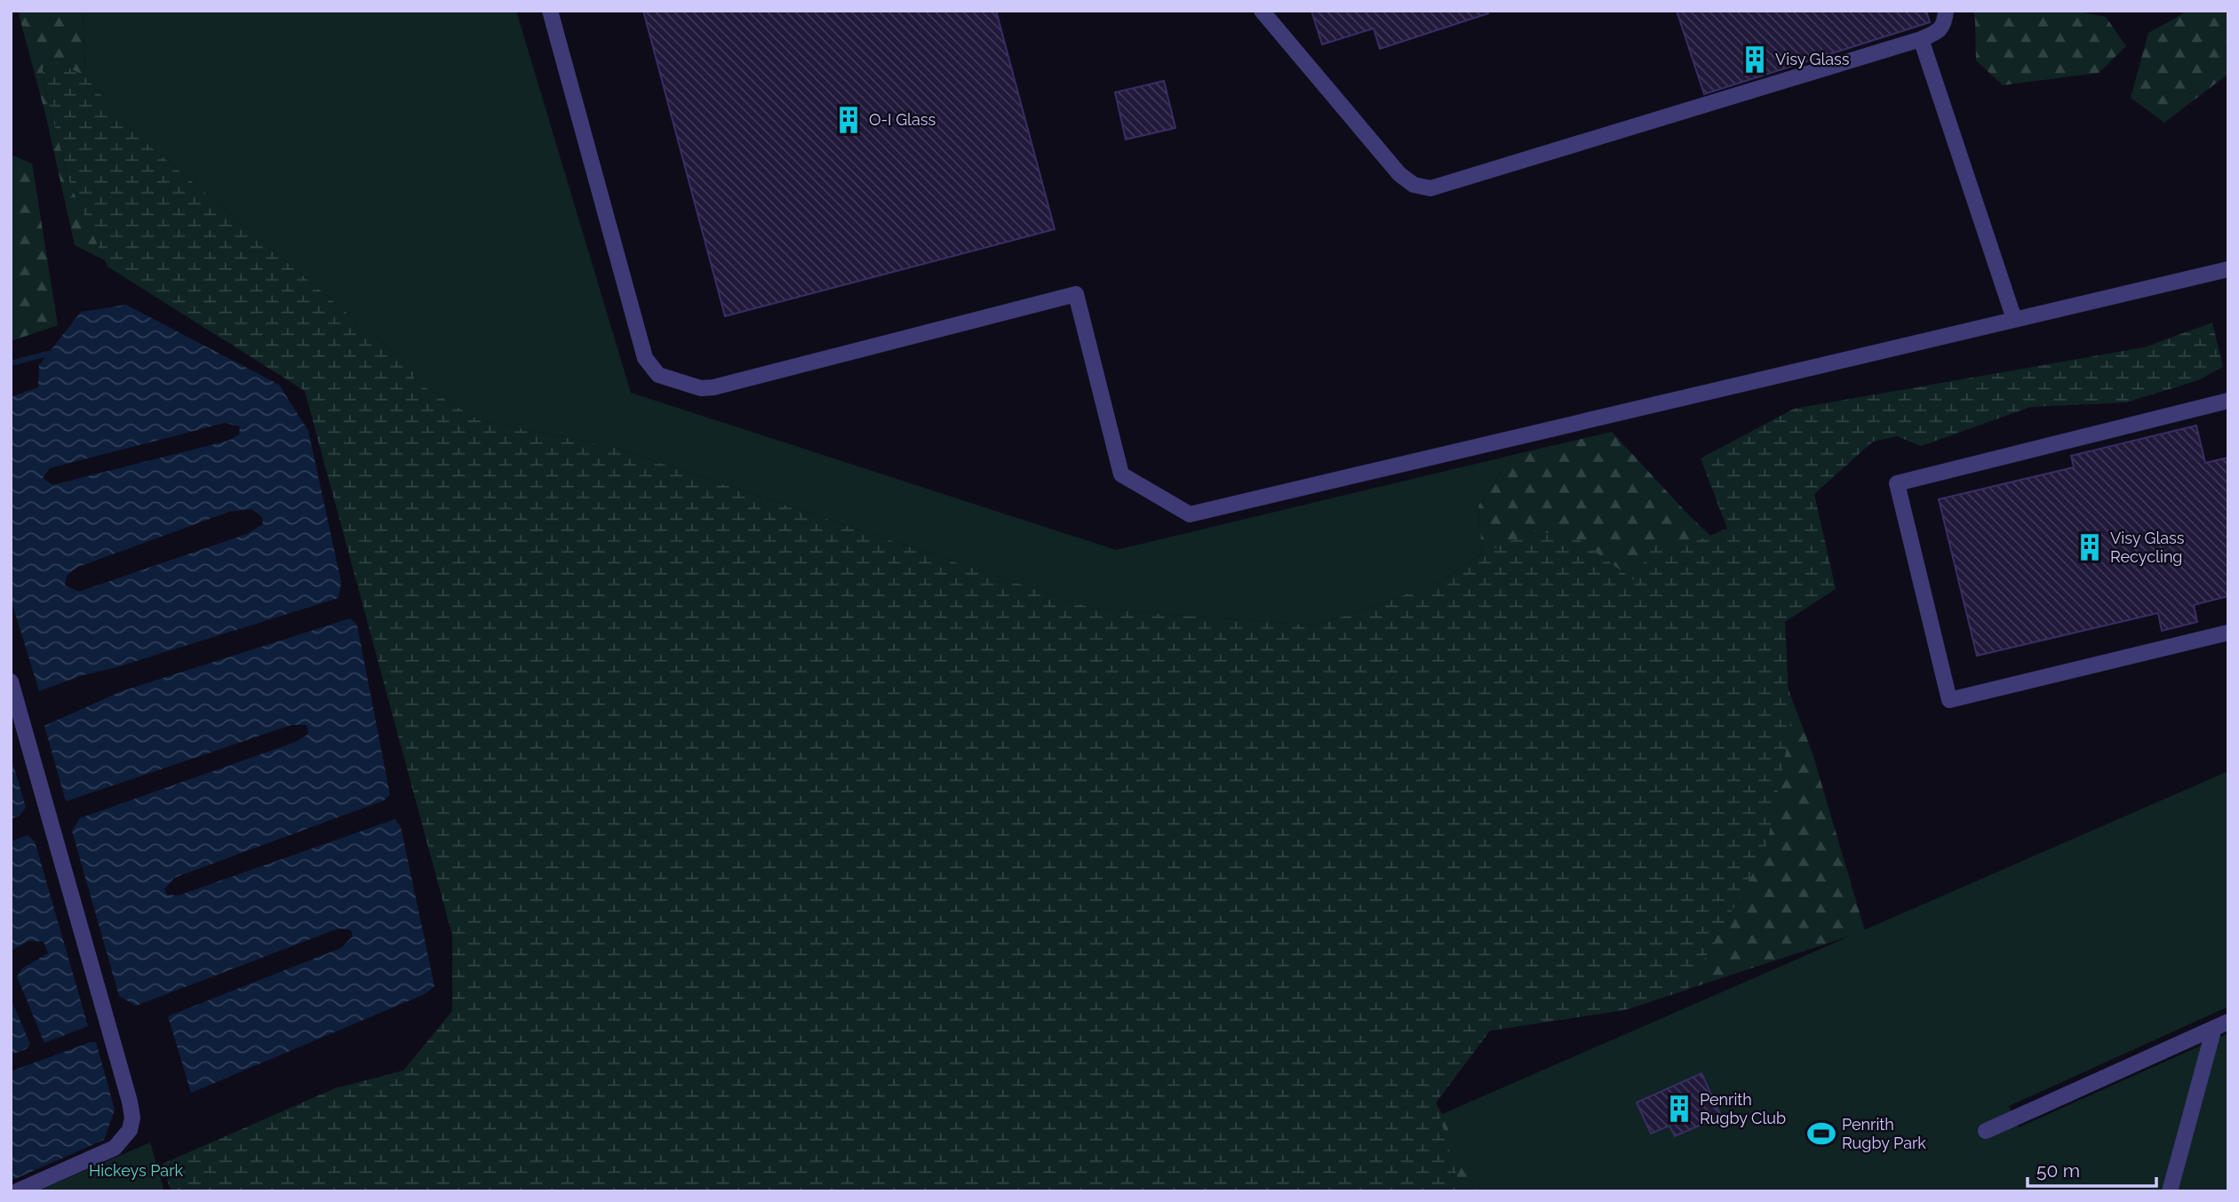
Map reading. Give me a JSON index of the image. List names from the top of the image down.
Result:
{
  "parks": ["Hickeys Park"],
  "places": {
    "building": [
      "Visy Glass",
      "O-I Glass",
      "Visy Glass Recycling",
      "Penrith Rugby Club"
    ],
    "sports": ["Penrith Rugby Park"]
  },
  "scale_bar": "50 m"
}
